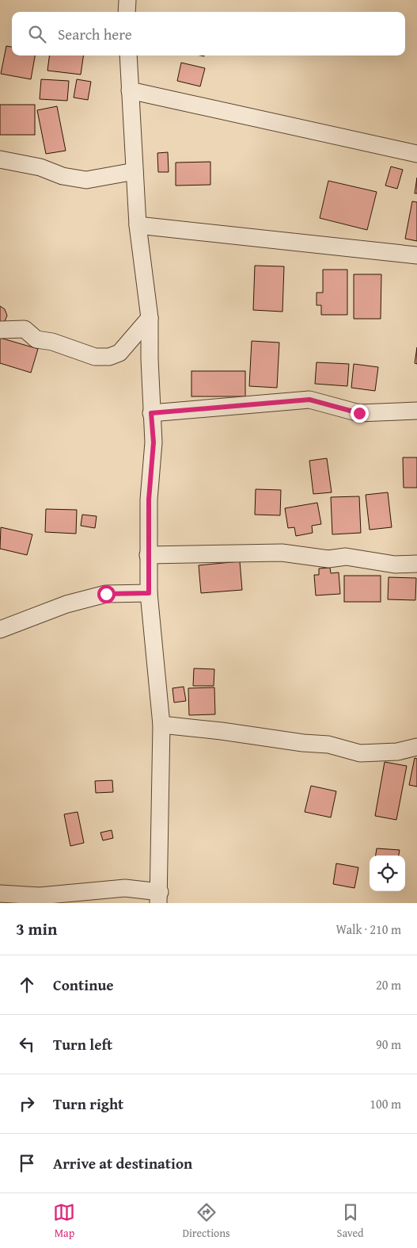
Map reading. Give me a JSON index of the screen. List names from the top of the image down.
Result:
{
  "page": {
    "search": "Search here",
    "heading": ["3 min", "Walk · 210 m"],
    "list": [
      ["Continue", "20 m"],
      ["Turn left", "90 m"],
      ["Turn right", "100 m"],
      "Arrive at destination"
    ],
    "nav": ["Map", "Directions", "Saved"]
  }
}
